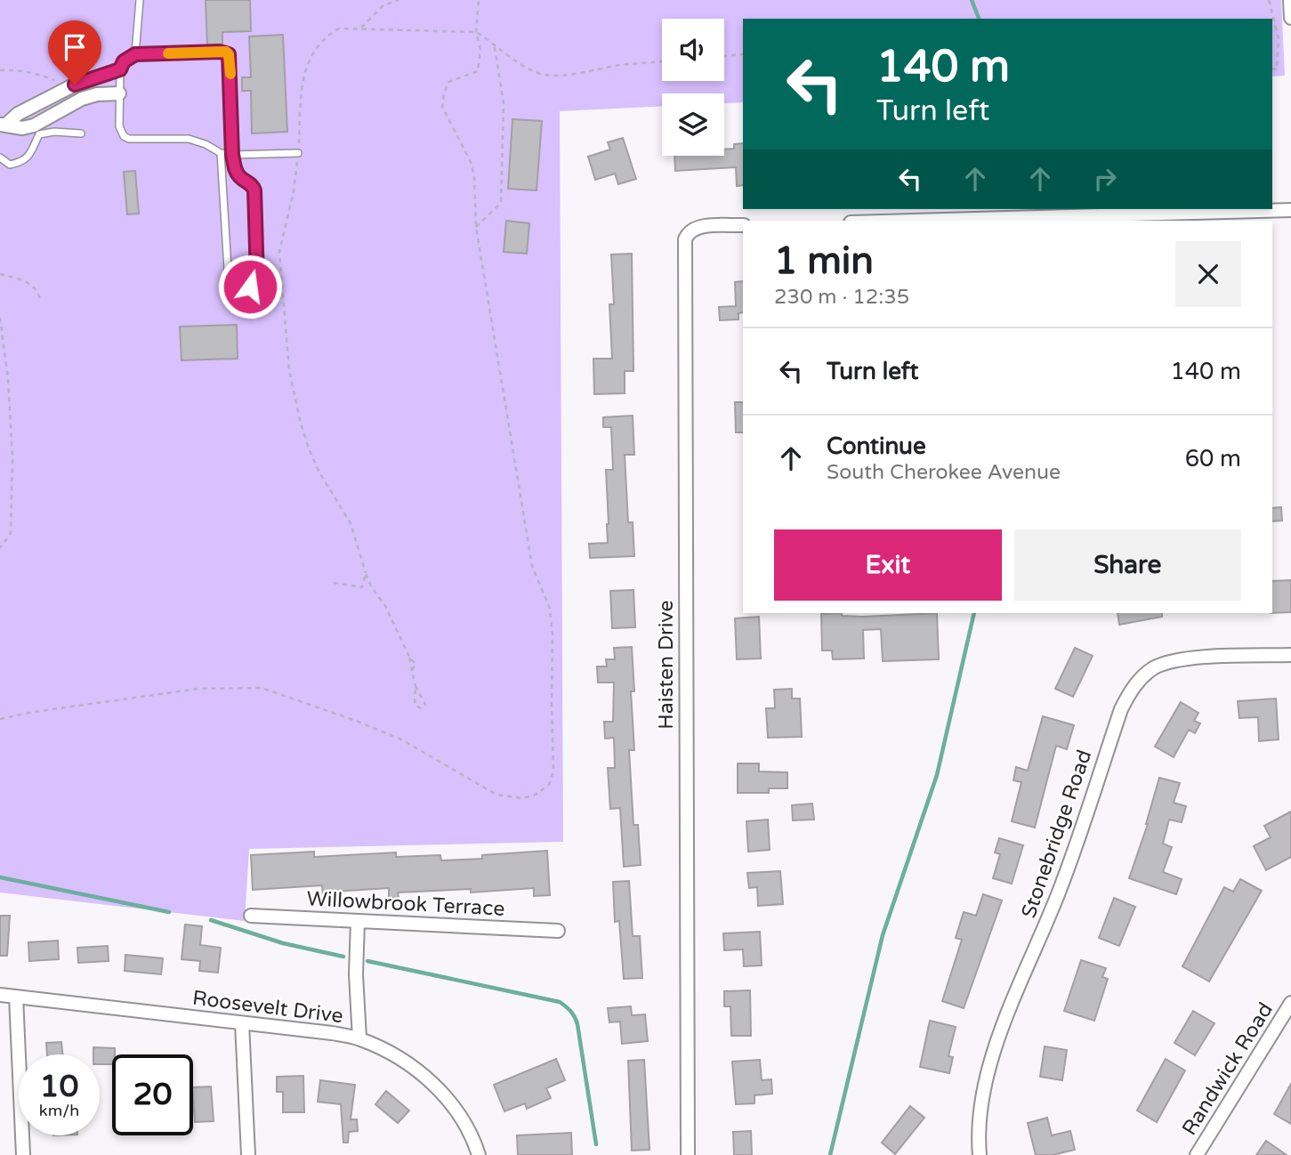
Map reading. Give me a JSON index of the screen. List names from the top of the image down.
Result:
{
  "streets": {
    "street": [
      "Haisten Drive",
      "Stonebridge Road",
      "Willowbrook Terrace",
      "Roosevelt Drive",
      "Randwick Road"
    ]
  },
  "page": {
    "turn": ["140 m", "Turn left"],
    "heading": ["1 min", "230 m · 12:35"],
    "list": [
      {
        "name": "Turn left",
        "value": "140 m"
      },
      {
        "name": "Continue",
        "note": "South Cherokee Avenue",
        "value": "60 m"
      }
    ],
    "buttons": ["Exit", "Share"],
    "speed": "10 km/h",
    "limit": "20"
  }
}
